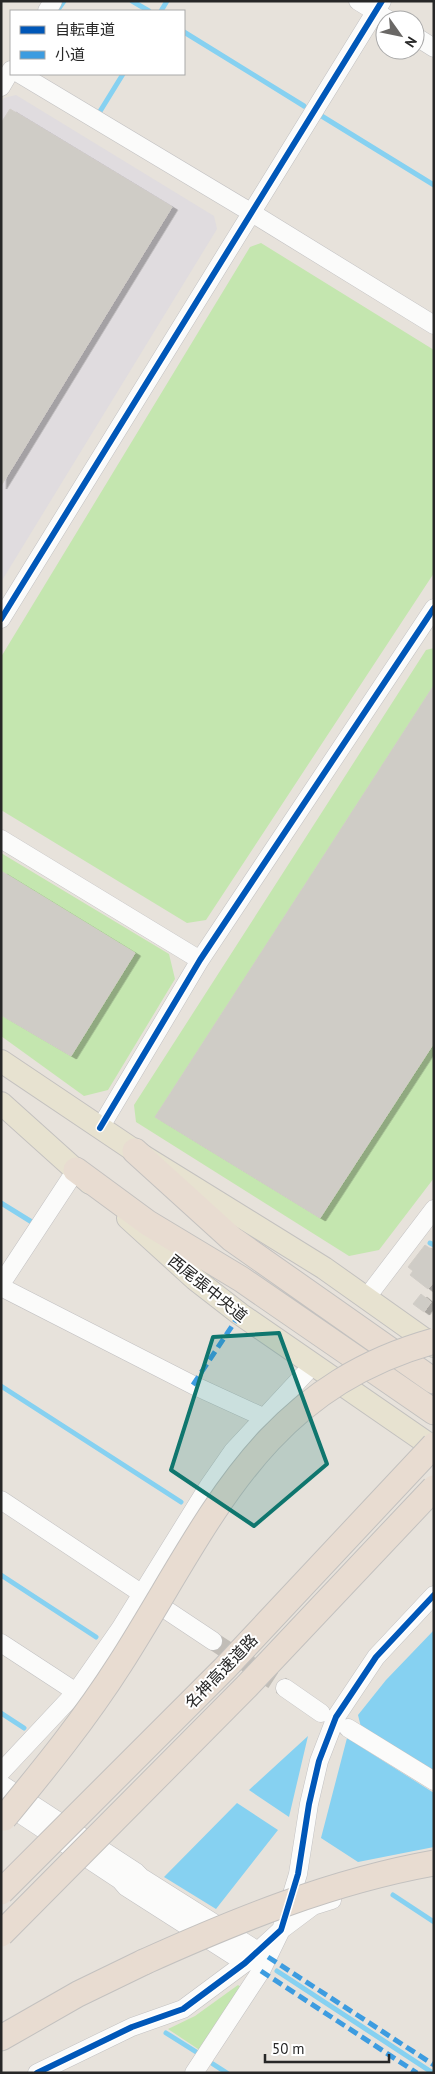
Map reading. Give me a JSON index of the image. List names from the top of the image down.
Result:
{
  "streets": {
    "highway": ["名神高速道路"],
    "main road": ["西尾張中央道"]
  },
  "crossings": [
    ["西尾張中央道", "名神高速道路"]
  ],
  "legend": ["自転車道", "小道"],
  "scale_bar": "50 m",
  "north": "bottom right"
}
